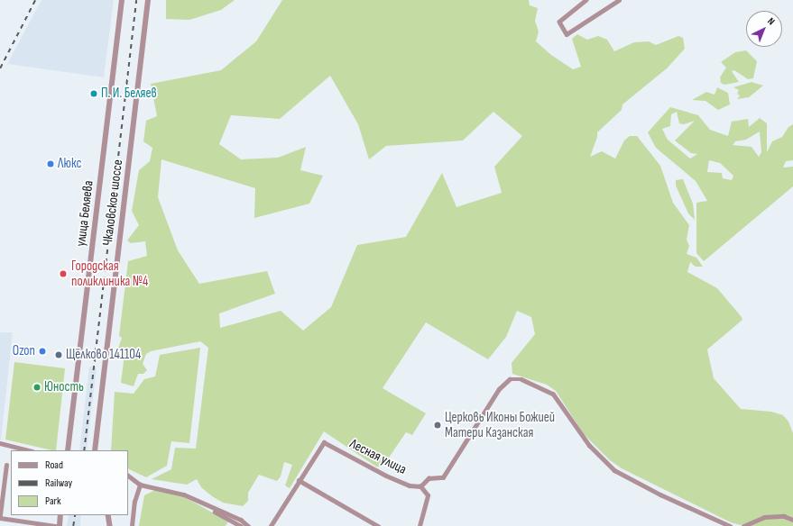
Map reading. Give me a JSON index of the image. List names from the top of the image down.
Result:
{
  "streets": {
    "street": ["Чкаловское шоссе", "улица Беляева", "Лесная улица"]
  },
  "places": [
    "П. И. Беляев",
    "Люкс",
    "Городская поликлиника №4",
    "Ozon",
    "Щёлково 141104",
    "Юность",
    "Церковь Иконы Божией Матери Казанская"
  ],
  "legend": ["Road", "Railway", "Park"],
  "north": "top right"
}
